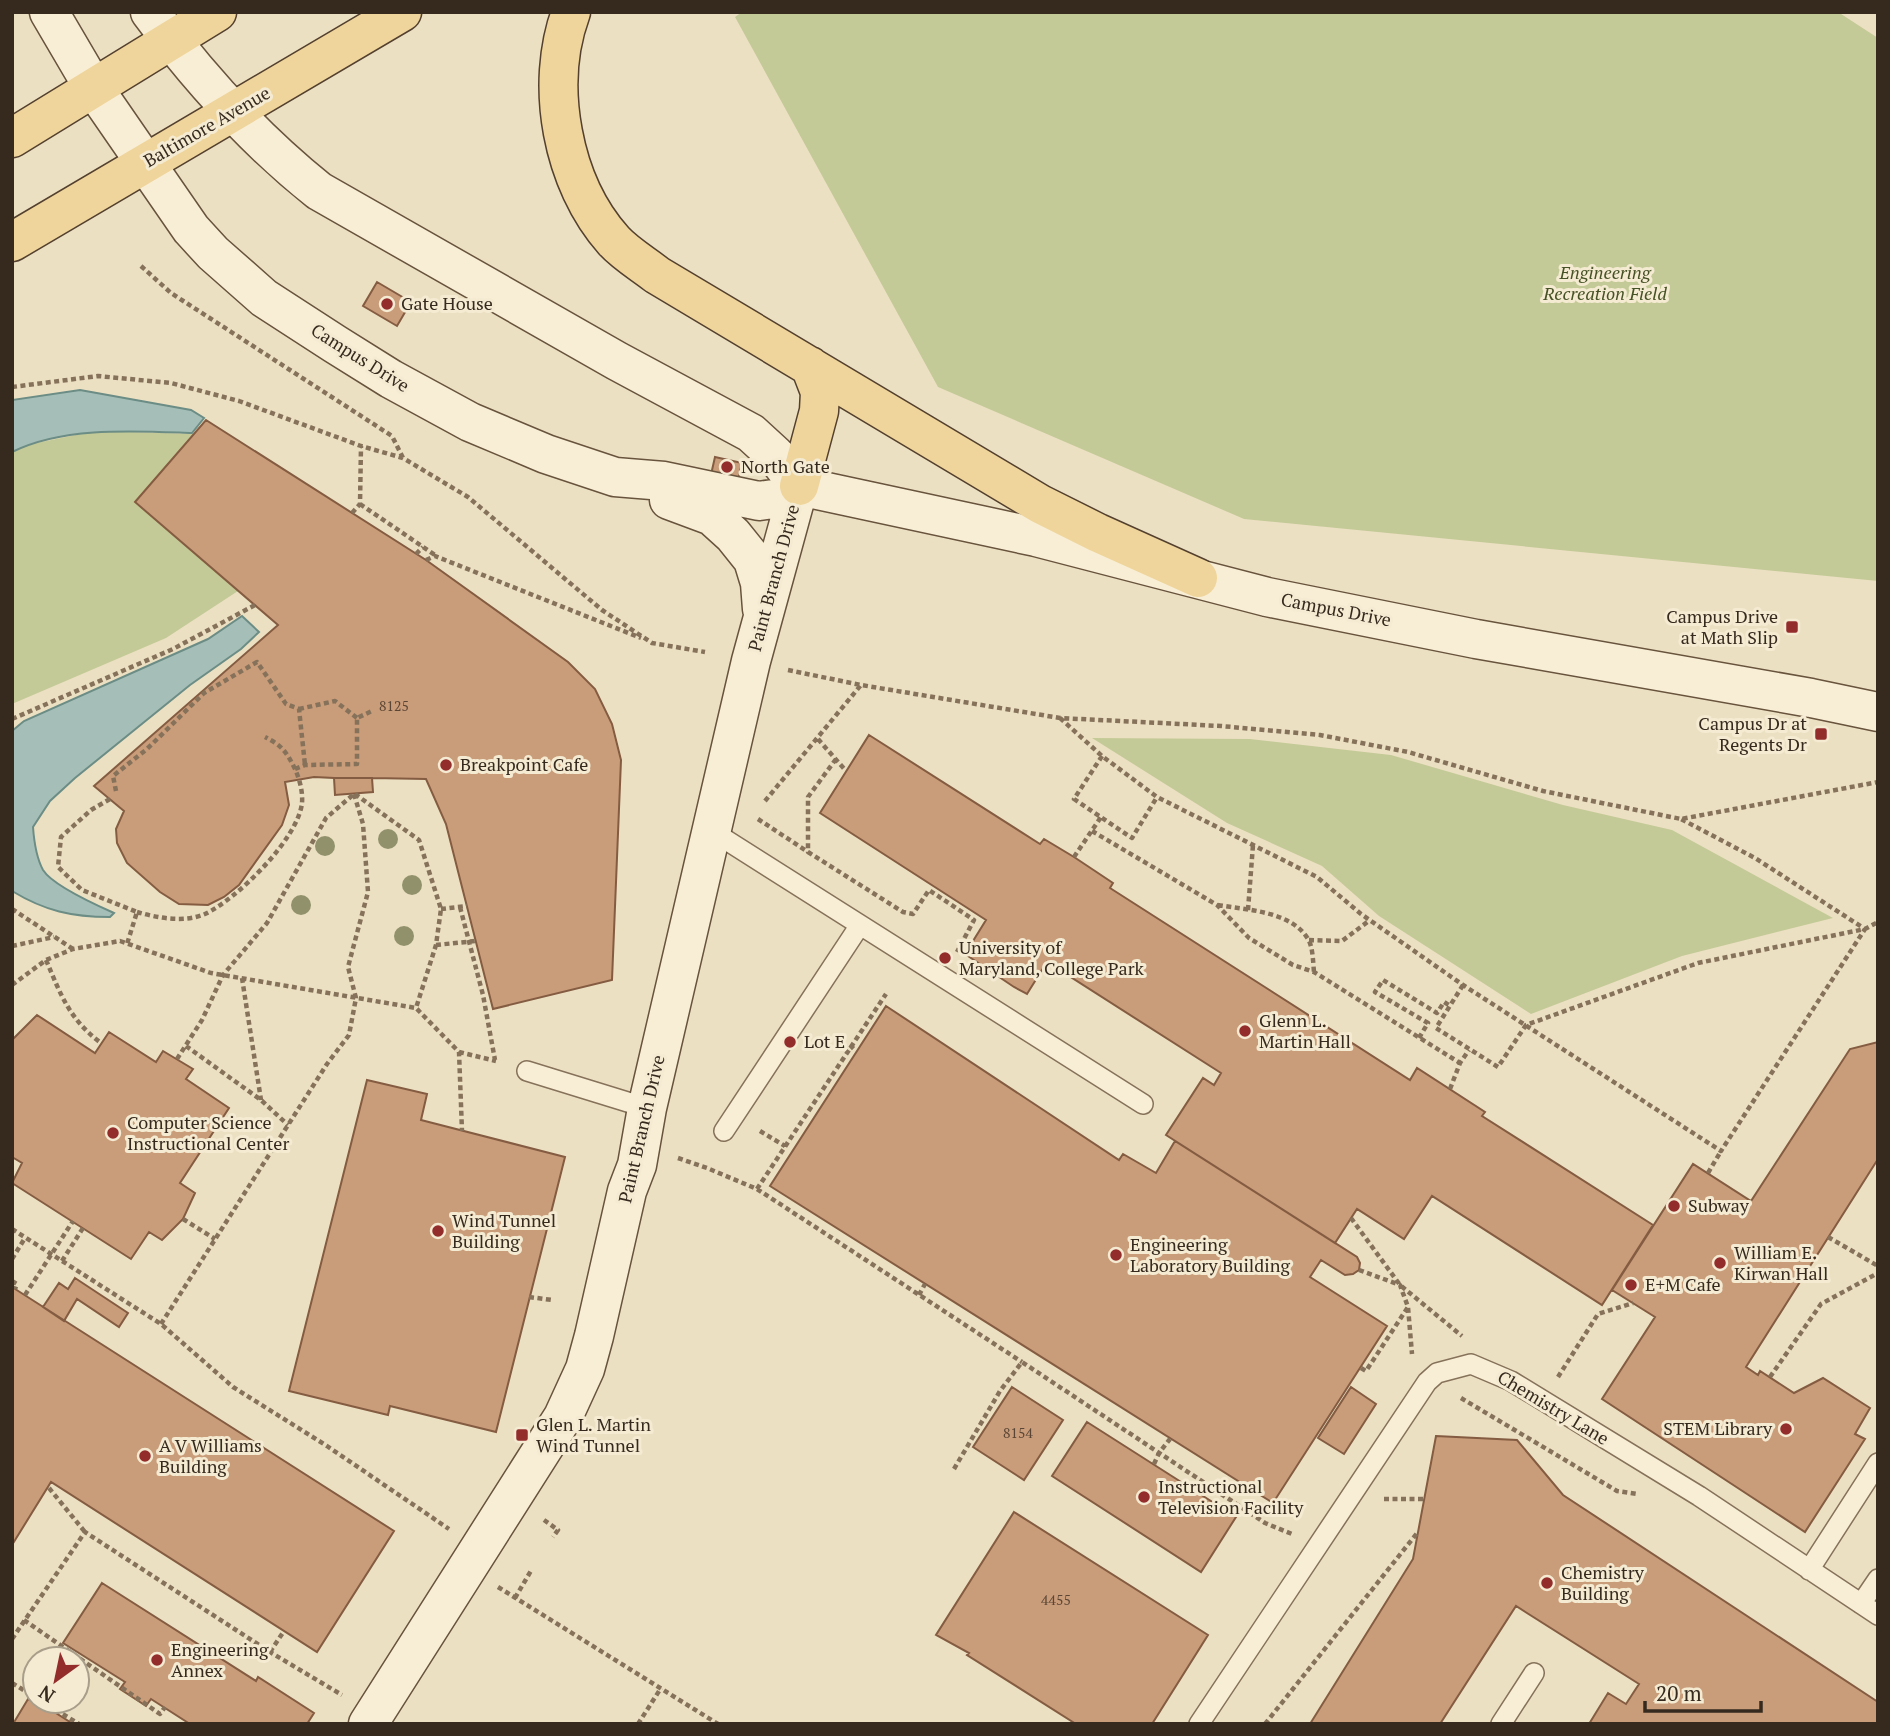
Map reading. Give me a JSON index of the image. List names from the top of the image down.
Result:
{
  "streets": {
    "main road": ["Baltimore Avenue"],
    "street": ["Campus Drive", "Paint Branch Drive"],
    "lane": ["Chemistry Lane"]
  },
  "crossings": [
    ["Baltimore Avenue", "Campus Drive"],
    ["Campus Drive", "Paint Branch Drive"]
  ],
  "parks": ["Engineering Recreation Field"],
  "places": {
    "other": [
      "Gate House",
      "North Gate",
      "Breakpoint Cafe",
      "University of Maryland, College Park",
      "Glenn L. Martin Hall",
      "Lot E",
      "Computer Science Instructional Center",
      "Subway",
      "Wind Tunnel Building",
      "Engineering Laboratory Building",
      "William E. Kirwan Hall",
      "E+M Cafe",
      "STEM Library",
      "A V Williams Building",
      "Instructional Television Facility",
      "Chemistry Building",
      "Engineering Annex"
    ],
    "transit": ["Campus Drive at Math Slip", "Campus Dr at Regents Dr", "Glen L. Martin Wind Tunnel"]
  },
  "house_numbers": ["8125", "8154", "4455"],
  "scale_bar": "20 m",
  "north": "bottom left"
}
